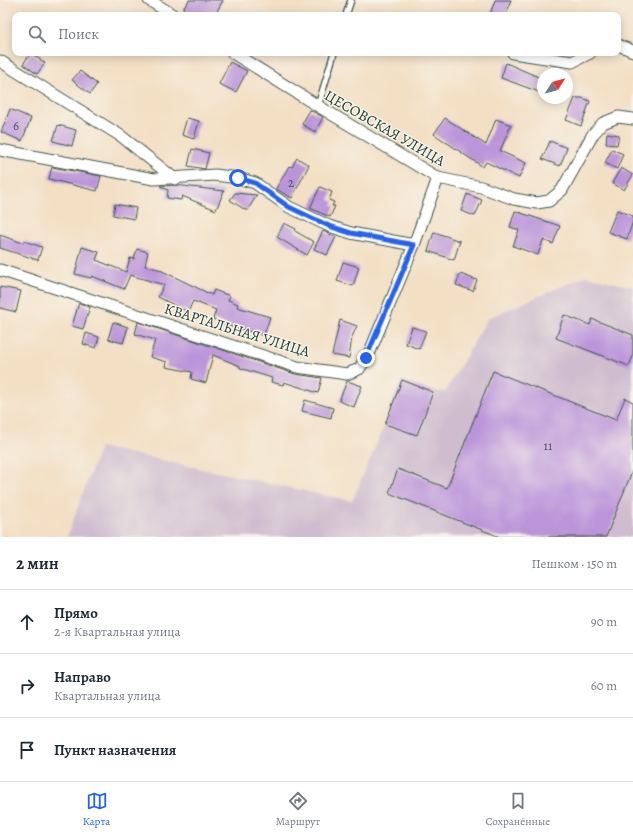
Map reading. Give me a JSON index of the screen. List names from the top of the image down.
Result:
{
  "streets": {
    "street": ["ЦЕСОВСКАЯ УЛИЦА", "КВАРТАЛЬНАЯ УЛИЦА"]
  },
  "crossings": [
    ["ЦЕСОВСКАЯ УЛИЦА", "КВАРТАЛЬНАЯ УЛИЦА"]
  ],
  "house_numbers": ["6", "2", "11"],
  "north": "top right",
  "page": {
    "search": "Поиск",
    "heading": ["2 мин", "Пешком · 150 m"],
    "list": [
      ["Прямо", "2-я Квартальная улица", "90 m"],
      ["Направо", "Квартальная улица", "60 m"],
      "Пункт назначения"
    ],
    "nav": ["Карта", "Маршрут", "Сохранённые"]
  }
}
